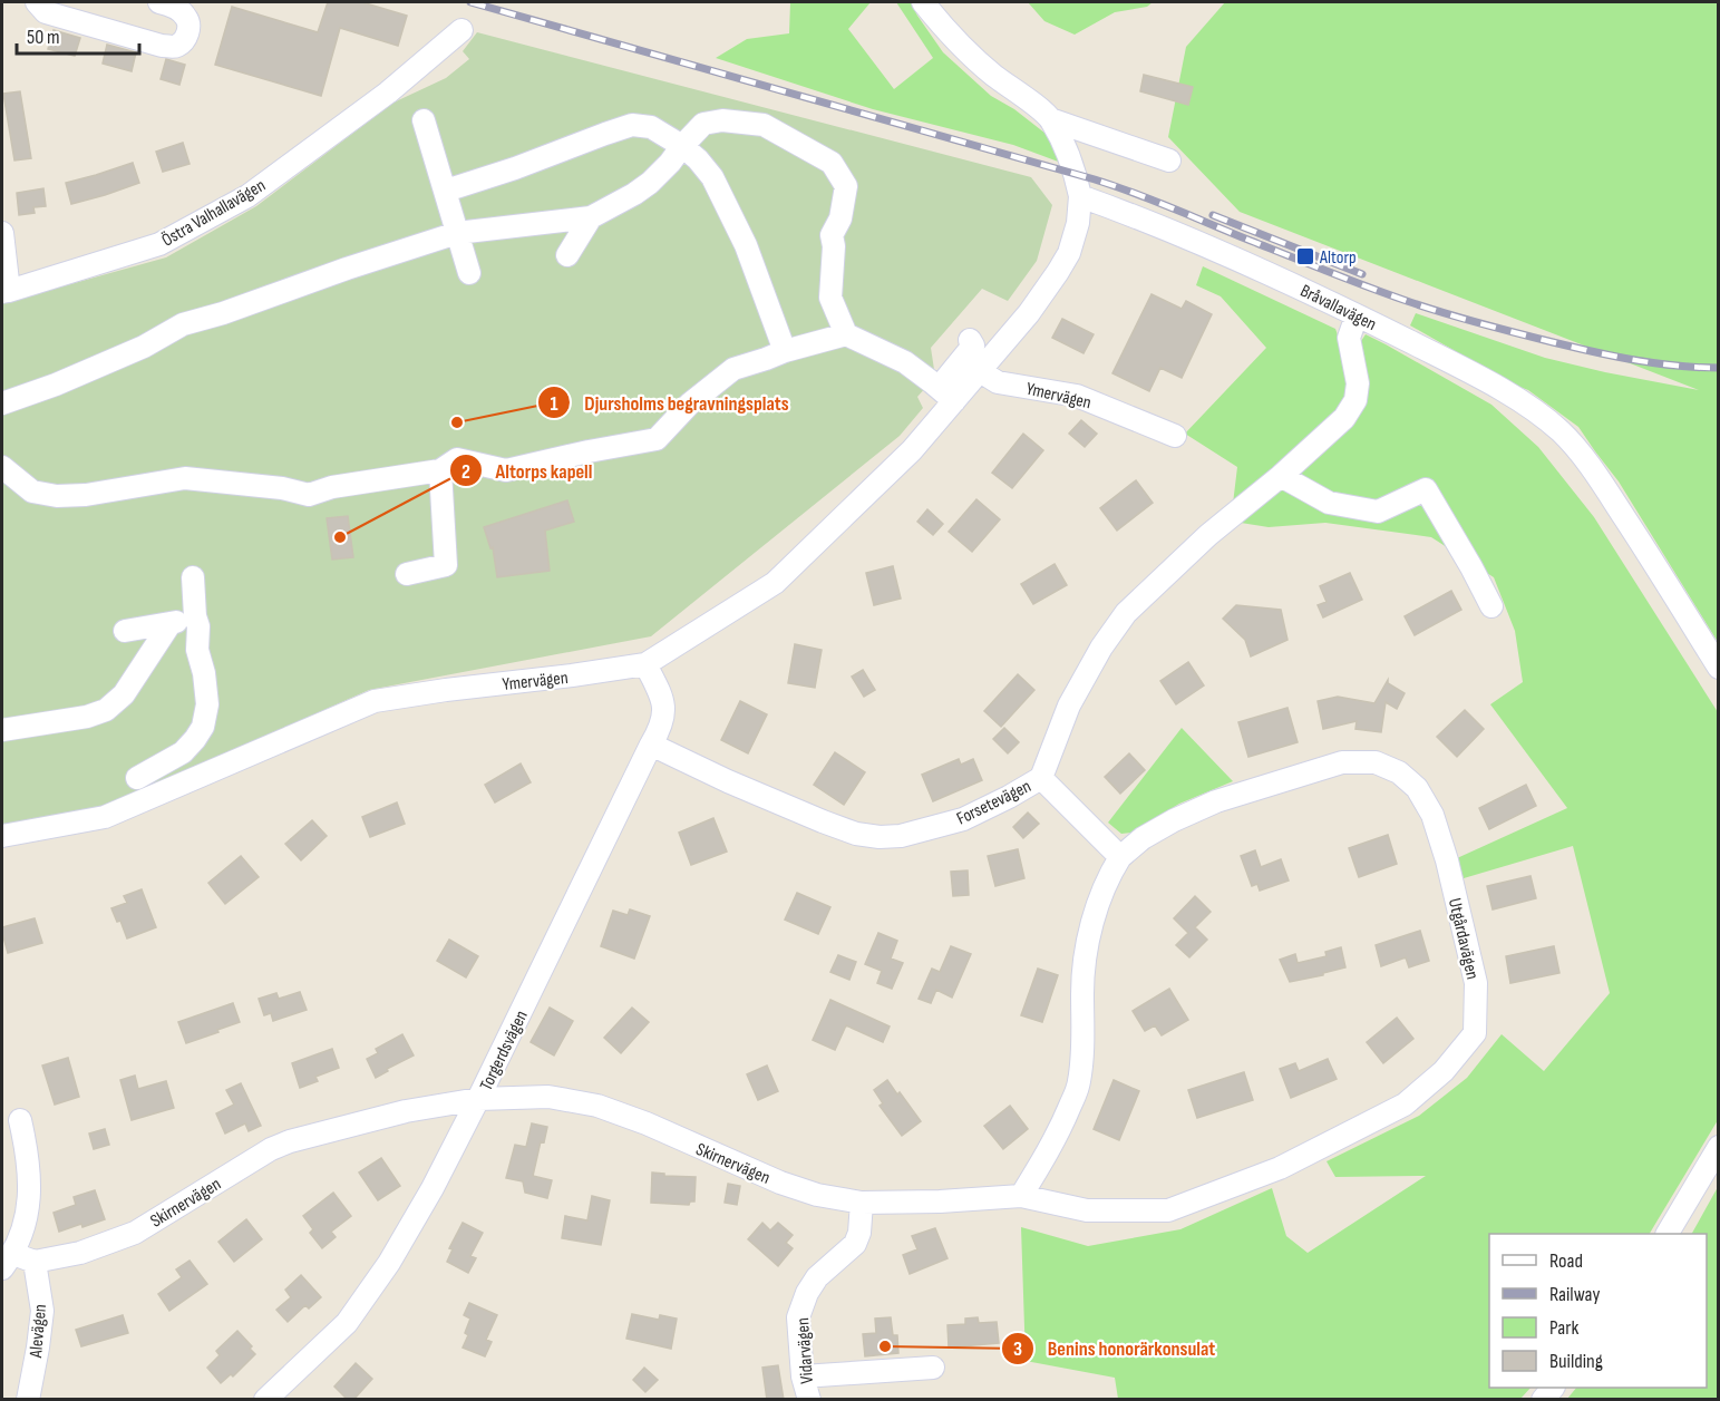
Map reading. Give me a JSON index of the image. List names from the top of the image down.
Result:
{
  "streets": {
    "street": [
      "Östra Valhallavägen",
      "Bråvallavägen",
      "Ymervägen",
      "Forsetevägen",
      "Utgårdavägen",
      "Torgerdsvägen",
      "Skirnervägen",
      "Alevägen",
      "Vidarvägen"
    ]
  },
  "crossings": [
    ["Bråvallavägen", "Ymervägen"],
    ["Bråvallavägen", "Forsetevägen"],
    ["Ymervägen", "Torgerdsvägen"],
    ["Forsetevägen", "Torgerdsvägen"],
    ["Utgårdavägen", "Skirnervägen"],
    ["Torgerdsvägen", "Skirnervägen"],
    ["Skirnervägen", "Alevägen"],
    ["Skirnervägen", "Vidarvägen"]
  ],
  "places": {
    "transit": ["Altorp"],
    "other": ["Djursholms begravningsplats", "Altorps kapell", "Benins honorärkonsulat"]
  },
  "legend": [
    "Road",
    "Railway",
    "Park",
    "Building"
  ],
  "scale_bar": "50 m"
}
